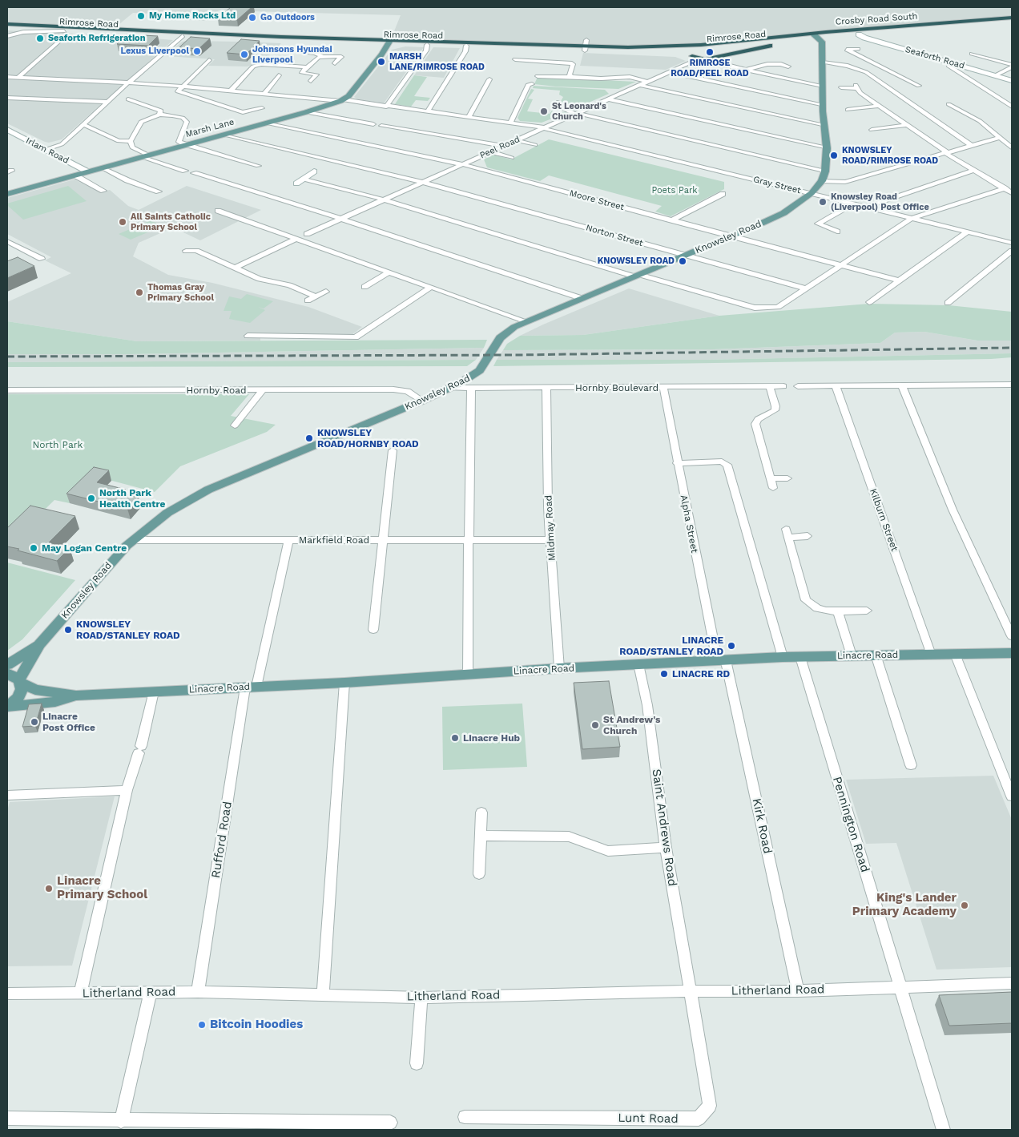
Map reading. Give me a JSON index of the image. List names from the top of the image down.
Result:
{
  "streets": {
    "highway": ["Crosby Road South", "Rimrose Road"],
    "main road": [
      "Seaforth Road",
      "Marsh Lane",
      "Irlam Road",
      "Knowsley Road",
      "Linacre Road"
    ],
    "street": [
      "Peel Road",
      "Gray Street",
      "Moore Street",
      "Norton Street",
      "Hornby Boulevard",
      "Hornby Road",
      "Kilburn Street",
      "Alpha Street",
      "Mildmay Road",
      "Markfield Road",
      "Pennington Road",
      "Kirk Road",
      "Saint Andrews Road",
      "Rufford Road",
      "Litherland Road",
      "Lunt Road"
    ]
  },
  "crossings": [
    ["Crosby Road South", "Rimrose Road"],
    ["Crosby Road South", "Seaforth Road"],
    ["Crosby Road South", "Knowsley Road"],
    ["Rimrose Road", "Marsh Lane"],
    ["Rimrose Road", "Knowsley Road"],
    ["Marsh Lane", "Irlam Road"],
    ["Marsh Lane", "Gray Street"],
    ["Marsh Lane", "Moore Street"],
    ["Marsh Lane", "Norton Street"],
    ["Peel Road", "Gray Street"],
    ["Peel Road", "Moore Street"],
    ["Peel Road", "Norton Street"],
    ["Gray Street", "Knowsley Road"],
    ["Moore Street", "Knowsley Road"],
    ["Norton Street", "Knowsley Road"],
    ["Knowsley Road", "Hornby Boulevard"],
    ["Knowsley Road", "Hornby Road"],
    ["Knowsley Road", "Markfield Road"],
    ["Knowsley Road", "Linacre Road"],
    ["Hornby Boulevard", "Alpha Street"],
    ["Hornby Boulevard", "Mildmay Road"],
    ["Kilburn Street", "Linacre Road"],
    ["Alpha Street", "Linacre Road"],
    ["Alpha Street", "Kirk Road"],
    ["Mildmay Road", "Markfield Road"],
    ["Mildmay Road", "Linacre Road"],
    ["Markfield Road", "Rufford Road"],
    ["Linacre Road", "Pennington Road"],
    ["Linacre Road", "Kirk Road"],
    ["Linacre Road", "Saint Andrews Road"],
    ["Linacre Road", "Rufford Road"],
    ["Pennington Road", "Litherland Road"],
    ["Kirk Road", "Litherland Road"],
    ["Saint Andrews Road", "Litherland Road"],
    ["Saint Andrews Road", "Lunt Road"],
    ["Rufford Road", "Litherland Road"],
    ["Litherland Road", "Lunt Road"]
  ],
  "parks": ["Poets Park", "North Park"],
  "places": [
    "My Home Rocks Ltd",
    "Go Outdoors",
    "Seaforth Refrigeration",
    "Lexus Liverpool",
    "RIMROSE ROAD/PEEL ROAD",
    "Johnsons Hyundai Liverpool",
    "MARSH LANE/RIMROSE ROAD",
    "St Leonard's Church",
    "KNOWSLEY ROAD/RIMROSE ROAD",
    "Knowsley Road (Liverpool) Post Office",
    "All Saints Catholic Primary School",
    "KNOWSLEY ROAD",
    "Thomas Gray Primary School",
    "KNOWSLEY ROAD/HORNBY ROAD",
    "North Park Health Centre",
    "May Logan Centre",
    "KNOWSLEY ROAD/STANLEY ROAD",
    "LINACRE ROAD/STANLEY ROAD",
    "LINACRE RD",
    "Linacre Post Office",
    "St Andrew's Church",
    "Linacre Hub",
    "Linacre Primary School",
    "King's Lander Primary Academy",
    "Bitcoin Hoodies"
  ]
}
